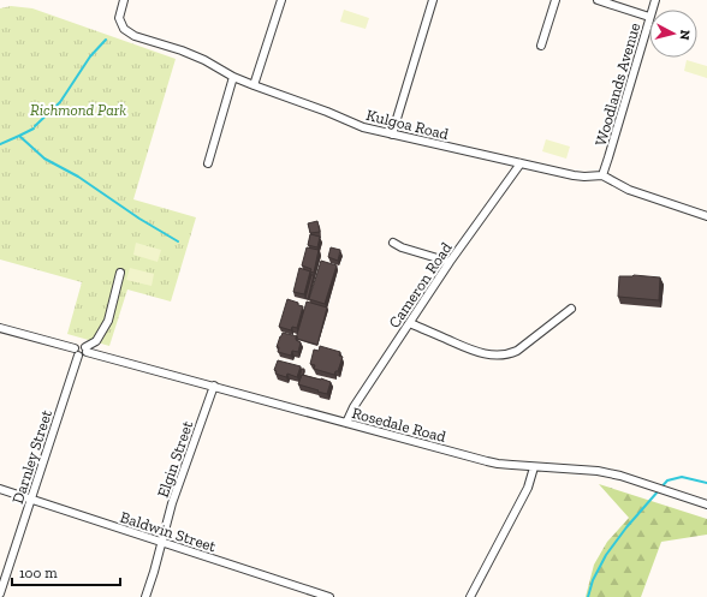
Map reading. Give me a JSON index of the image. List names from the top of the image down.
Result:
{
  "streets": {
    "street": [
      "Woodlands Avenue",
      "Kulgoa Road",
      "Cameron Road",
      "Rosedale Road",
      "Darnley Street",
      "Elgin Street",
      "Baldwin Street"
    ]
  },
  "crossings": [
    ["Woodlands Avenue", "Kulgoa Road"],
    ["Kulgoa Road", "Cameron Road"],
    ["Cameron Road", "Rosedale Road"],
    ["Rosedale Road", "Darnley Street"],
    ["Rosedale Road", "Elgin Street"],
    ["Darnley Street", "Baldwin Street"],
    ["Elgin Street", "Baldwin Street"]
  ],
  "parks": ["Richmond Park"],
  "scale_bar": "100 m",
  "north": "right"
}
